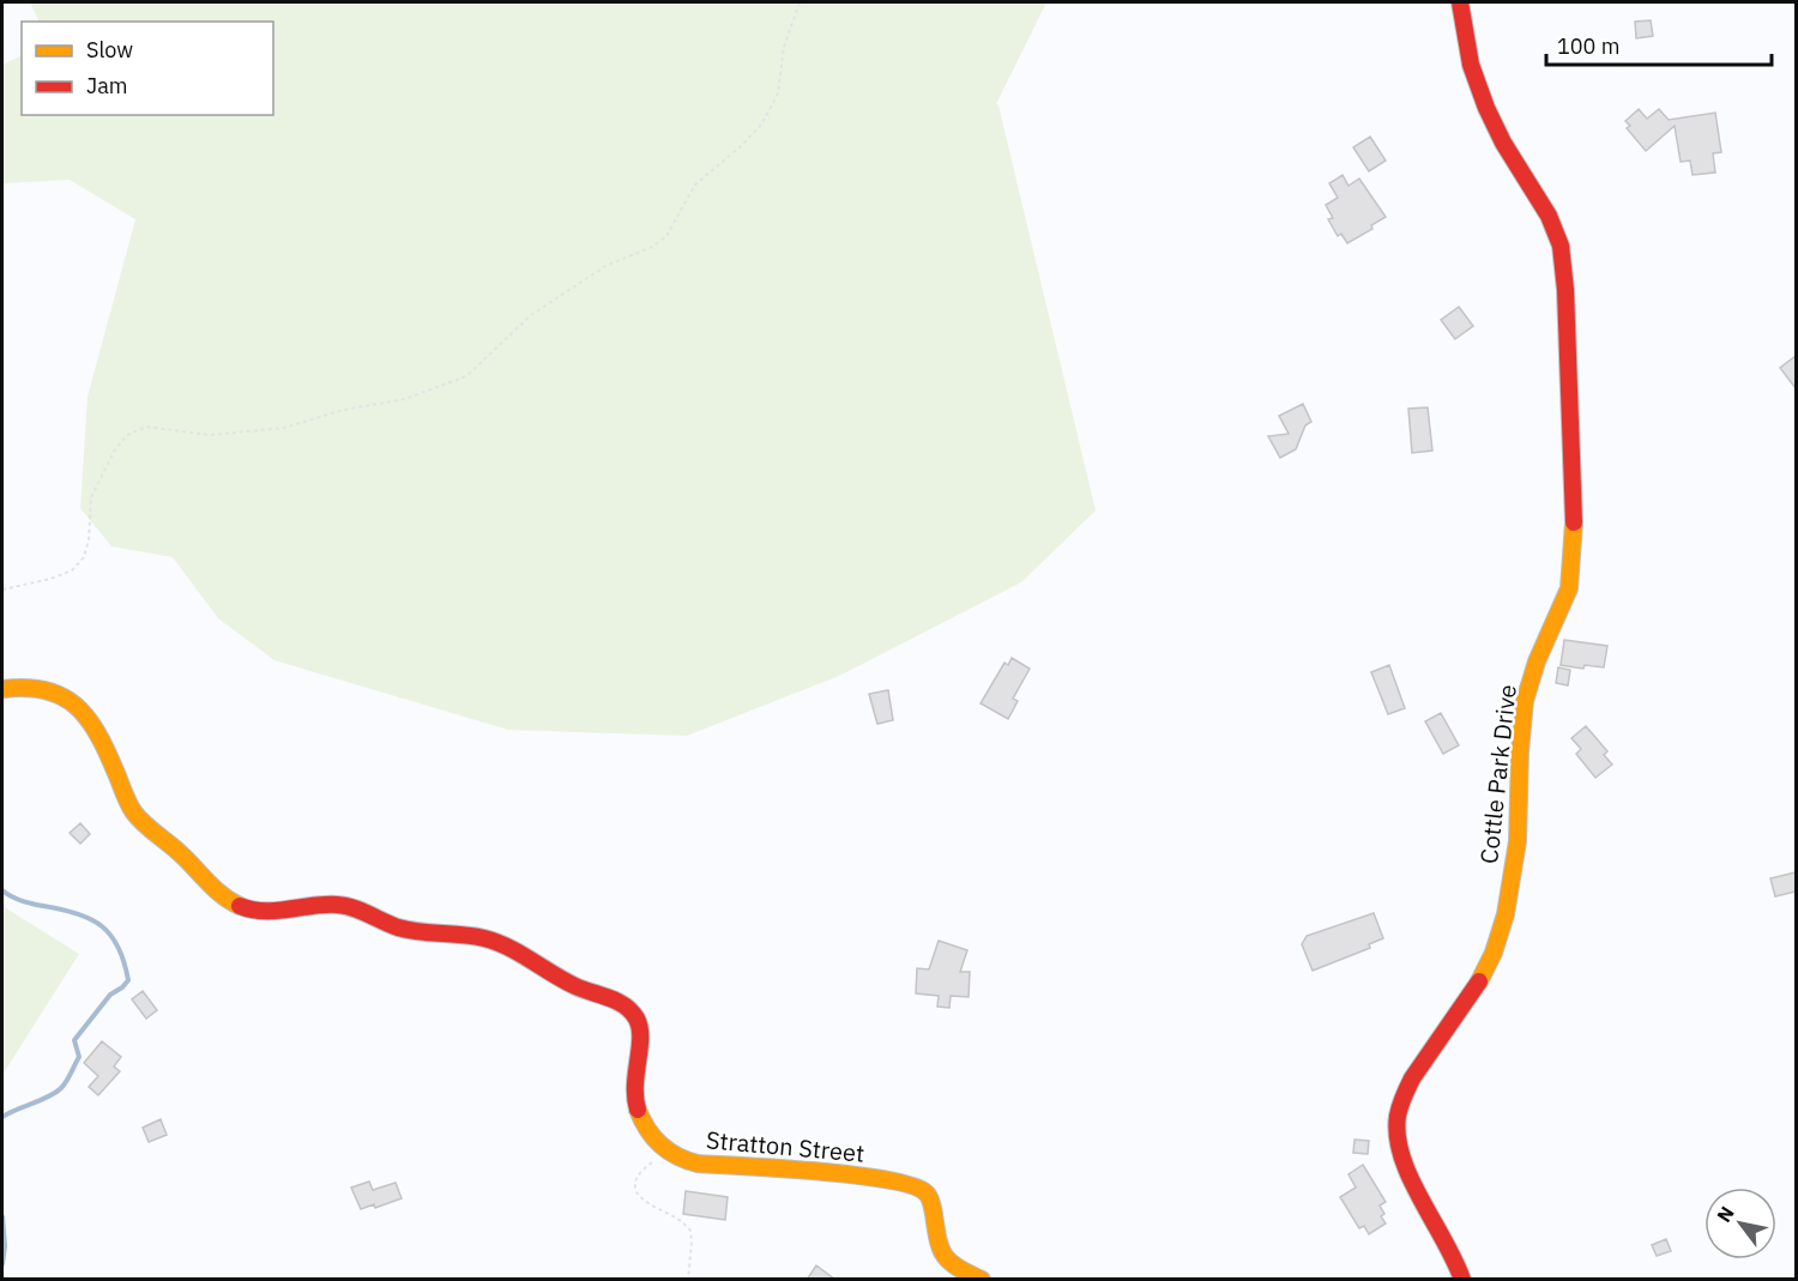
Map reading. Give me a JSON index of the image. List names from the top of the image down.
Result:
{
  "streets": {
    "street": ["Cottle Park Drive", "Stratton Street"]
  },
  "legend": ["Slow", "Jam"],
  "scale_bar": "100 m",
  "north": "top left"
}
